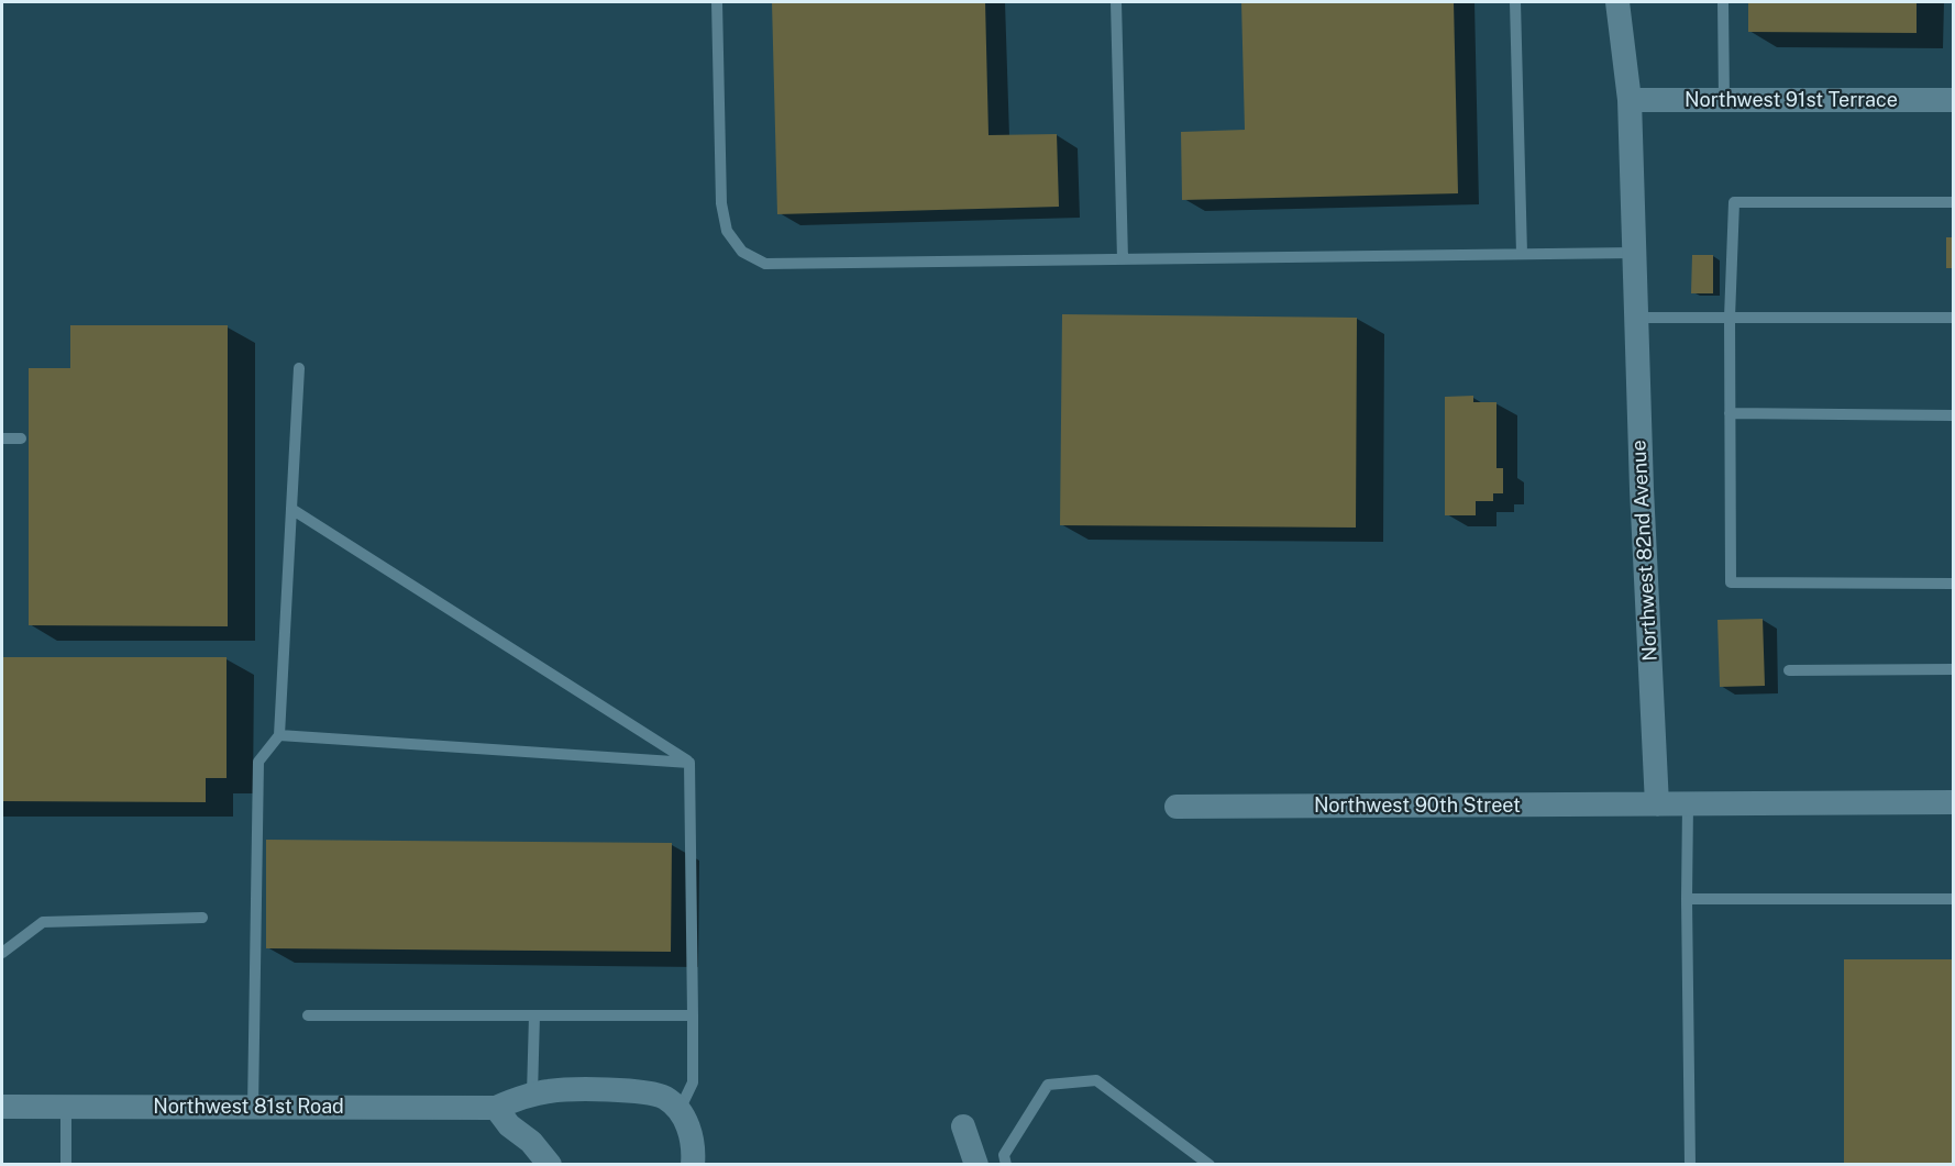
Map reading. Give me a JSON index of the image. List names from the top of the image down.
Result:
{
  "streets": {
    "street": [
      "Northwest 91st Terrace",
      "Northwest 82nd Avenue",
      "Northwest 90th Street",
      "Northwest 81st Road"
    ]
  },
  "crossings": [
    ["Northwest 91st Terrace", "Northwest 82nd Avenue"],
    ["Northwest 82nd Avenue", "Northwest 90th Street"]
  ]
}
